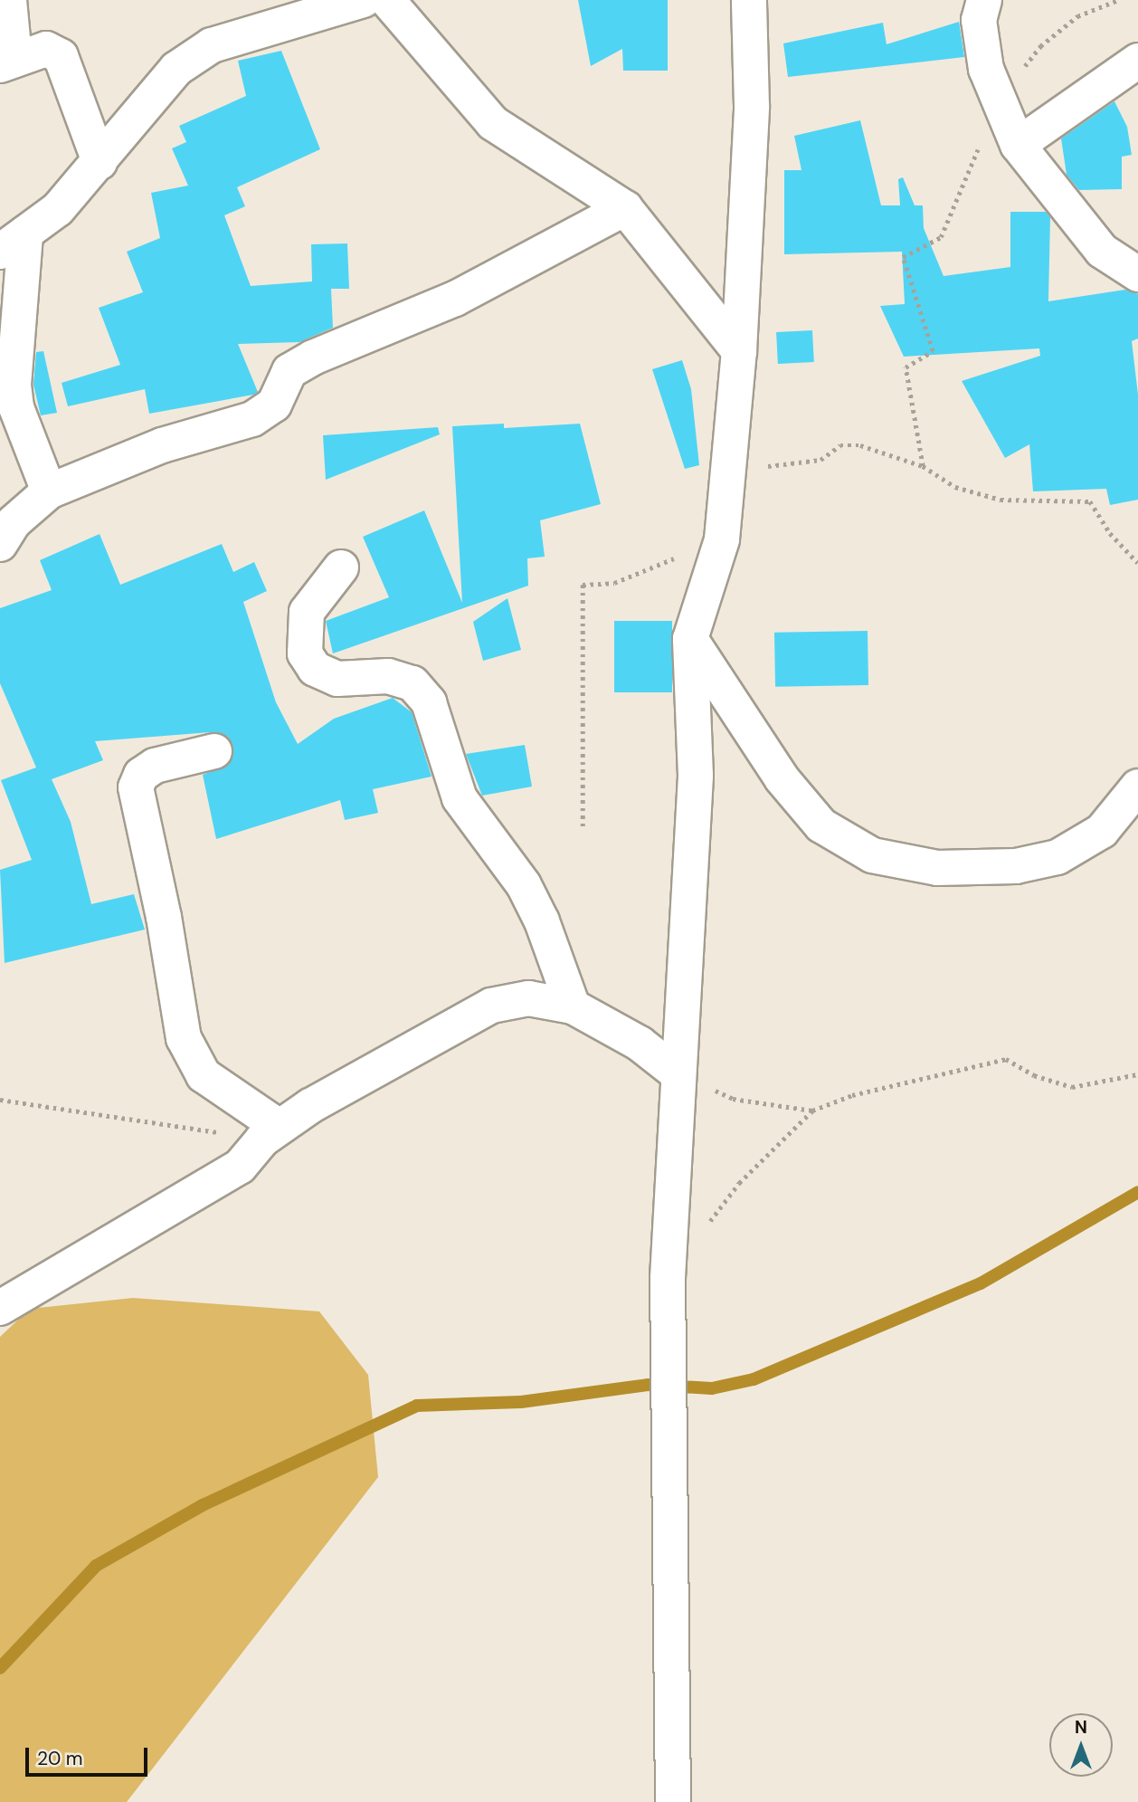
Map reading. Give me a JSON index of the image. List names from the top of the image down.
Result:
{
  "scale_bar": "20 m",
  "north": "top"
}
